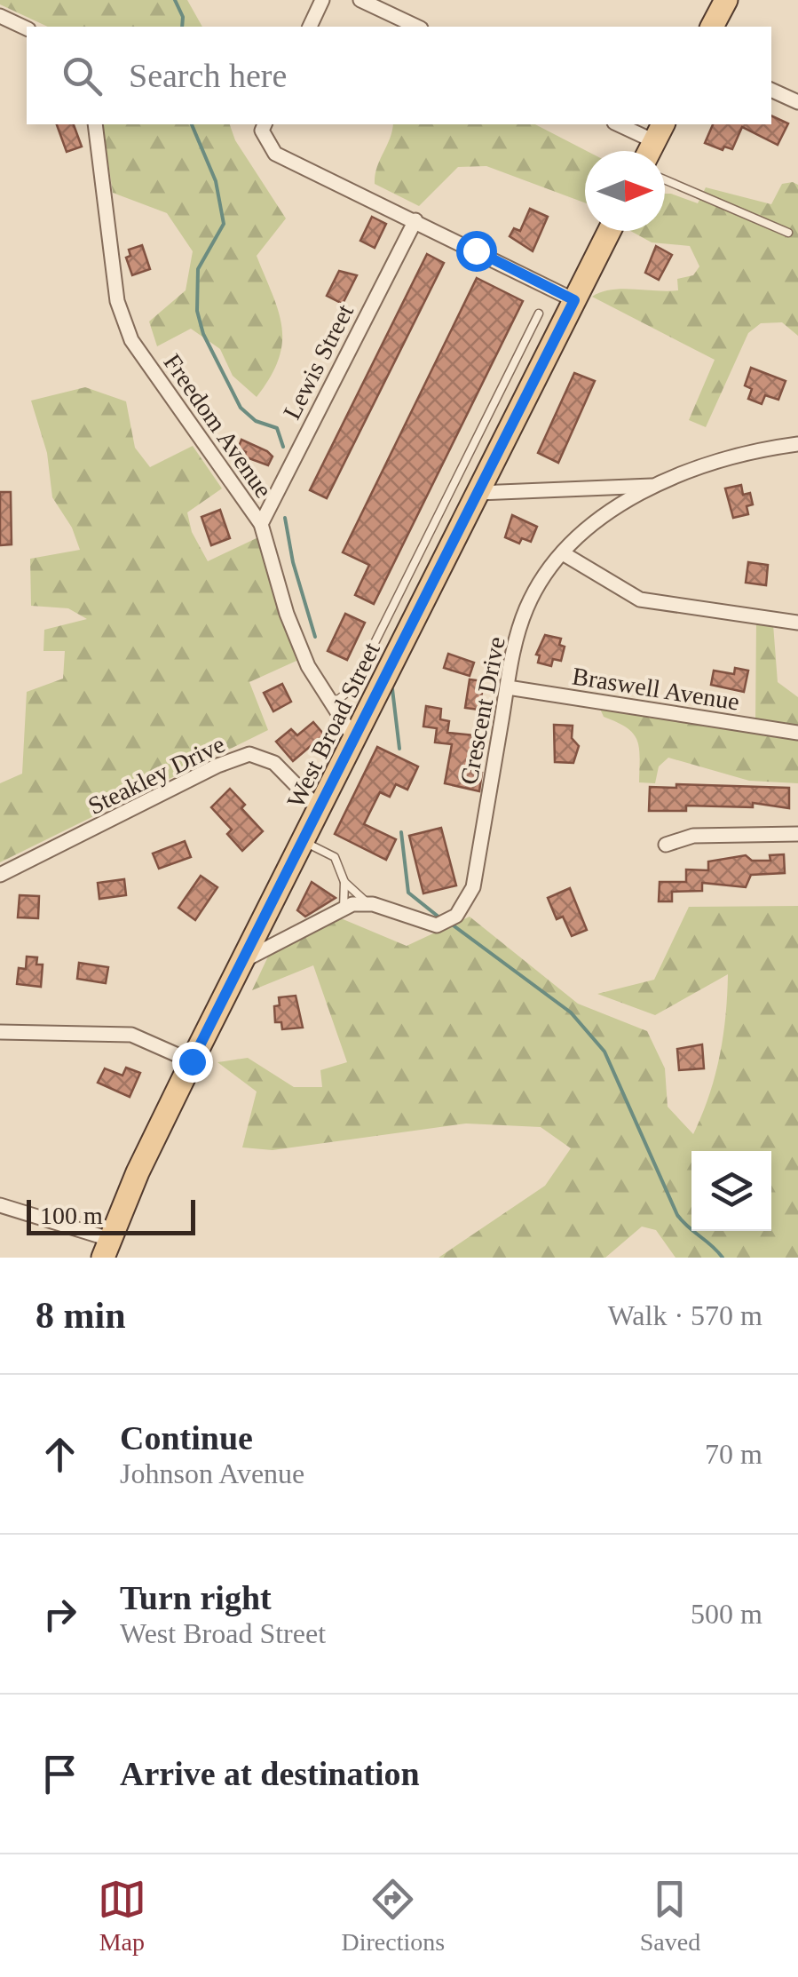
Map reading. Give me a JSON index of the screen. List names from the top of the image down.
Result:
{
  "streets": {
    "main road": ["West Broad Street"],
    "street": [
      "Lewis Street",
      "Freedom Avenue",
      "Braswell Avenue",
      "Crescent Drive",
      "Steakley Drive"
    ]
  },
  "crossings": [
    ["Lewis Street", "Freedom Avenue"],
    ["Freedom Avenue", "West Broad Street"],
    ["Braswell Avenue", "Crescent Drive"],
    ["Crescent Drive", "West Broad Street"],
    ["West Broad Street", "Steakley Drive"]
  ],
  "scale_bar": "100 m",
  "north": "right",
  "page": {
    "search": "Search here",
    "scale": "100 m",
    "heading": ["8 min", "Walk · 570 m"],
    "list": [
      ["Continue", "Johnson Avenue", "70 m"],
      ["Turn right", "West Broad Street", "500 m"],
      "Arrive at destination"
    ],
    "nav": ["Map", "Directions", "Saved"]
  }
}
